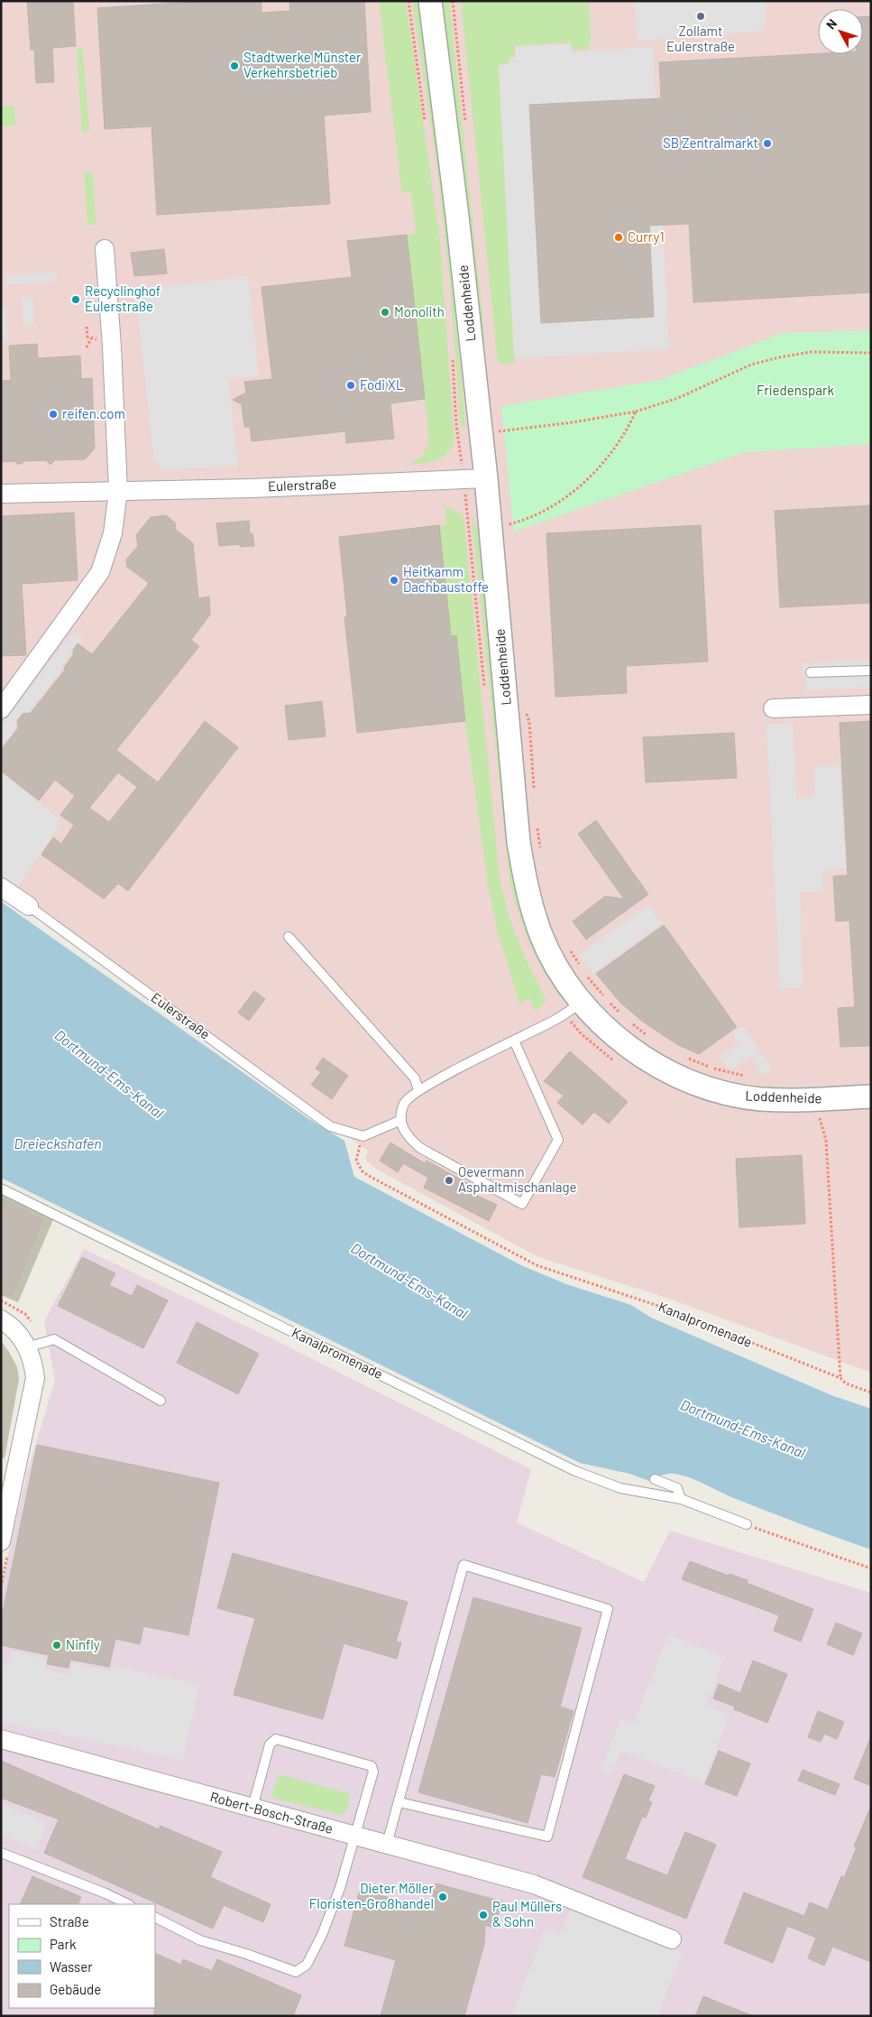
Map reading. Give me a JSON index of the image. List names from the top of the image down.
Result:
{
  "streets": {
    "street": ["Loddenheide", "Eulerstraße", "Robert-Bosch-Straße"],
    "lane": ["Kanalpromenade"]
  },
  "crossings": [
    ["Loddenheide", "Eulerstraße"],
    ["Eulerstraße", "Kanalpromenade"]
  ],
  "water": ["Dortmund-Ems-Kanal", "Dreieckshafen"],
  "parks": ["Friedenspark"],
  "places": [
    "Zollamt Eulerstraße",
    "Stadtwerke Münster Verkehrsbetrieb",
    "SB Zentralmarkt",
    "Curry1",
    "Recyclinghof Eulerstraße",
    "Monolith",
    "Fodi XL",
    "reifen.com",
    "Heitkamm Dachbaustoffe",
    "Oevermann Asphaltmischanlage",
    "Ninfly",
    "Dieter Möller Floristen-Großhandel",
    "Paul Müllers & Sohn"
  ],
  "legend": [
    "Straße",
    "Park",
    "Wasser",
    "Gebäude"
  ],
  "north": "top left"
}
